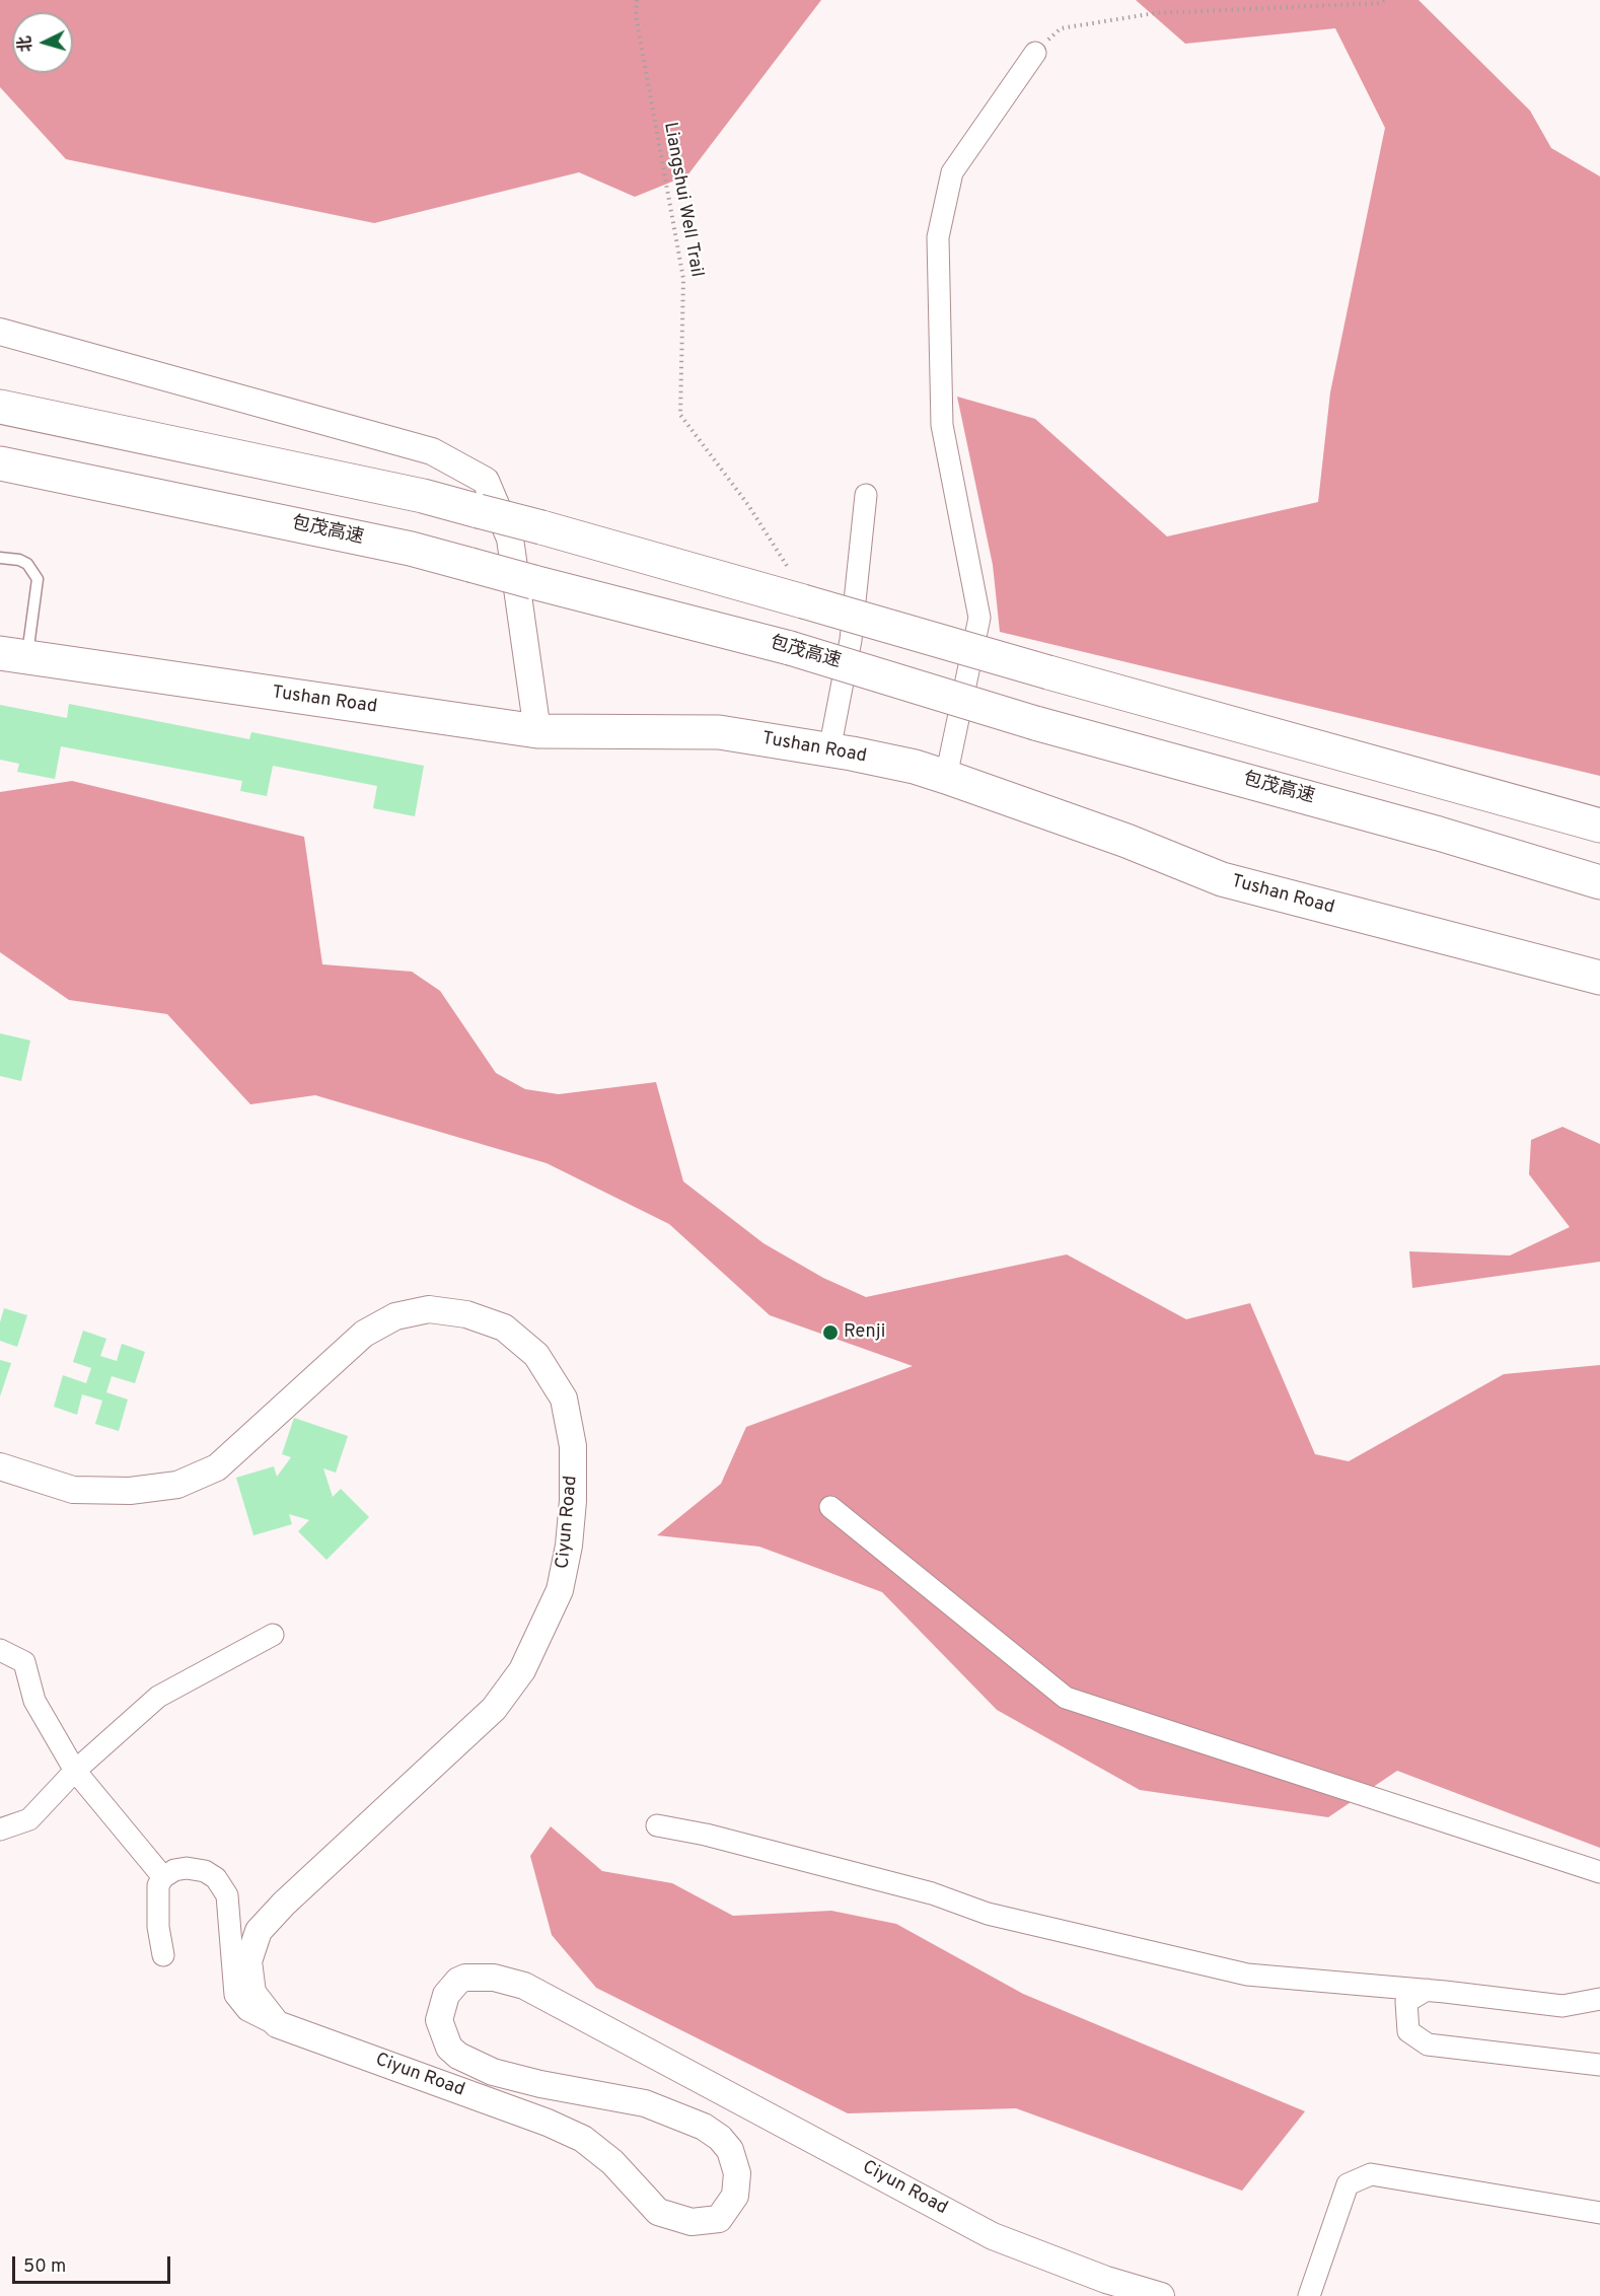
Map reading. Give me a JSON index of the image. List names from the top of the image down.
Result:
{
  "streets": {
    "main road": ["包茂高速", "Tushan Road"],
    "street": ["Ciyun Road"],
    "path": ["Liangshui Well Trail"]
  },
  "places": ["Renji"],
  "scale_bar": "50 m",
  "north": "left"
}
